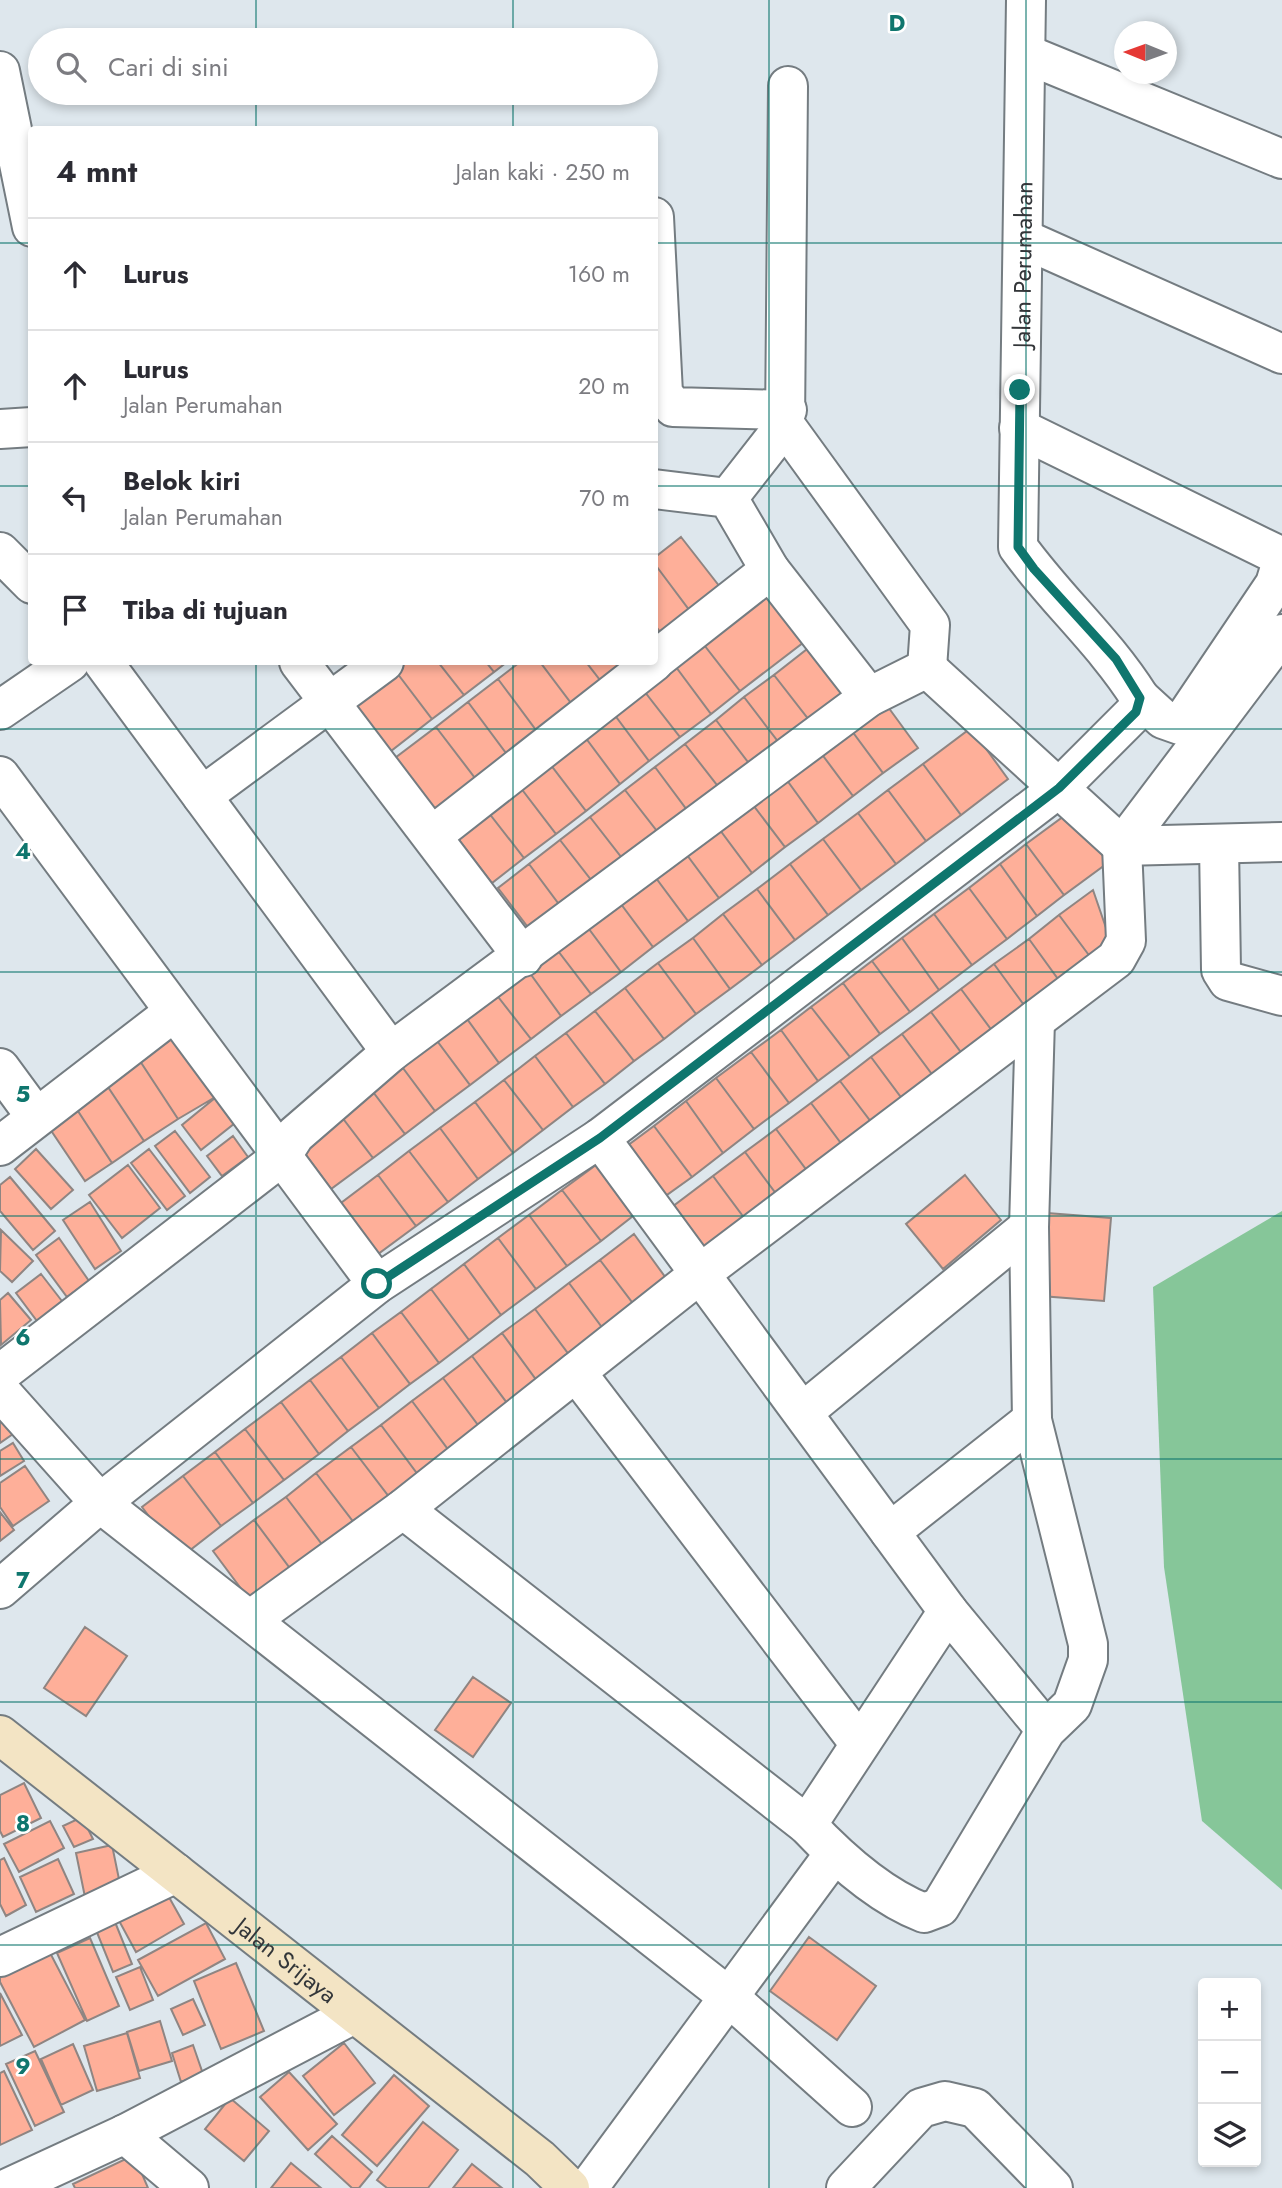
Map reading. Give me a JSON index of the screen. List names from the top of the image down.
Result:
{
  "streets": {
    "street": ["Jalan Perumahan", "Jalan Srijaya"]
  },
  "north": "left",
  "page": {
    "search": "Cari di sini",
    "heading": ["4 mnt", "Jalan kaki · 250 m"],
    "list": [
      ["Lurus", "160 m"],
      ["Lurus", "Jalan Perumahan", "20 m"],
      ["Belok kiri", "Jalan Perumahan", "70 m"],
      "Tiba di tujuan"
    ],
    "map_buttons": ["+", "−"]
  },
  "grid": {
    "columns": ["D"],
    "rows": [
      "4",
      "5",
      "6",
      "7",
      "8",
      "9"
    ]
  }
}
